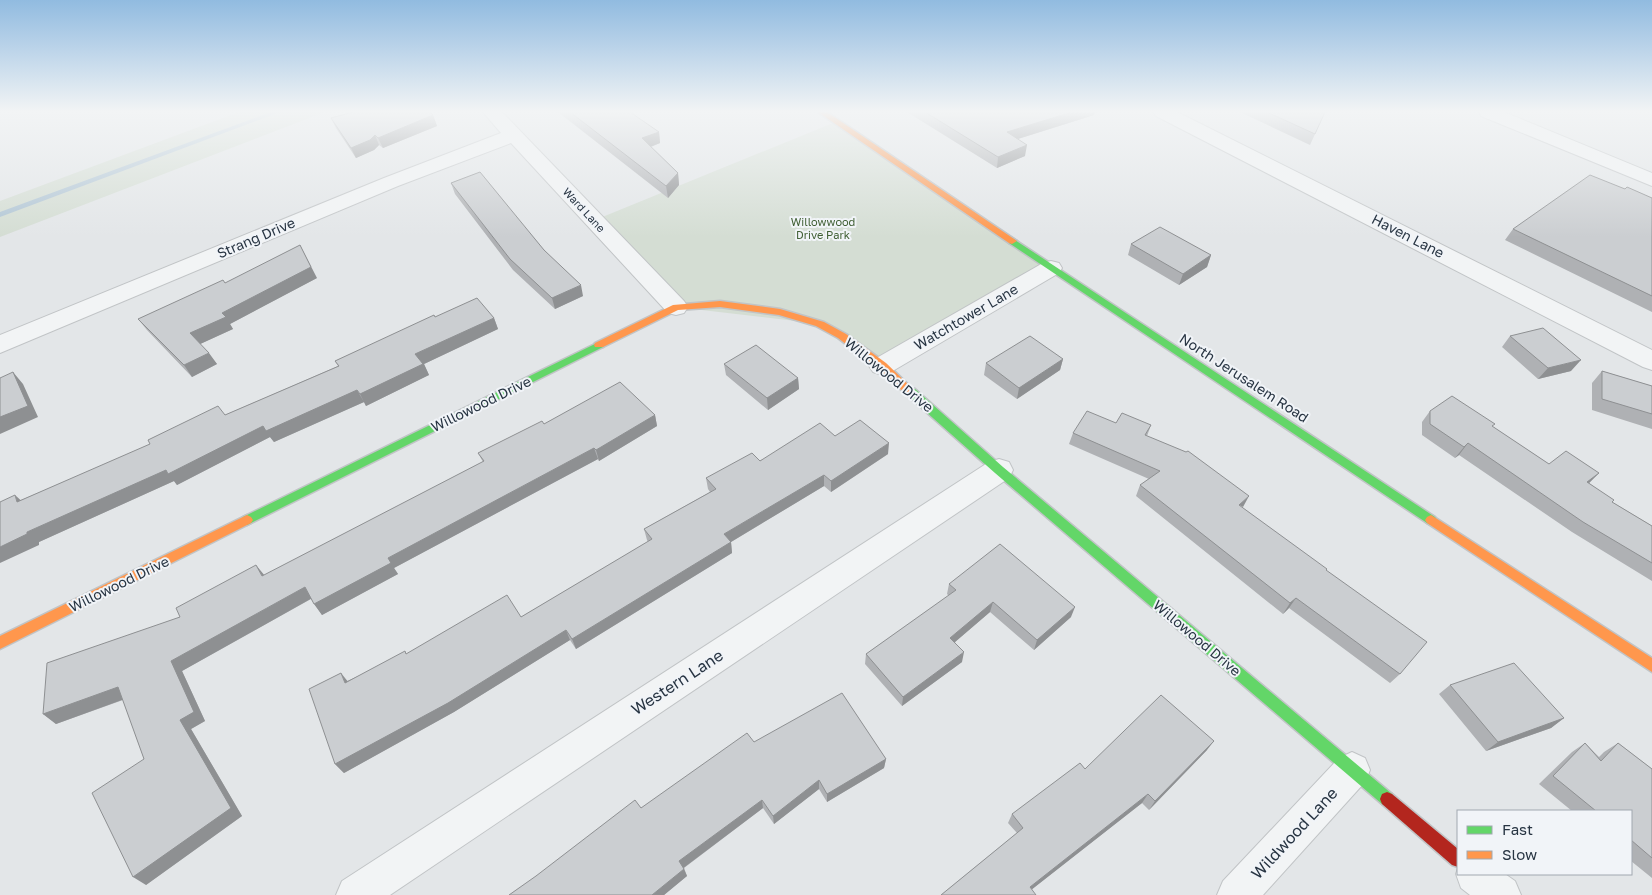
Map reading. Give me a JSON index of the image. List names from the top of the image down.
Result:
{
  "streets": {
    "street": [
      "Ward Lane",
      "Haven Lane",
      "Strang Drive",
      "Watchtower Lane",
      "Willowood Drive",
      "North Jerusalem Road",
      "Western Lane",
      "Wildwood Lane"
    ]
  },
  "crossings": [
    ["Ward Lane", "Willowood Drive"],
    ["Watchtower Lane", "Willowood Drive"],
    ["Watchtower Lane", "North Jerusalem Road"],
    ["Willowood Drive", "Western Lane"],
    ["Willowood Drive", "Wildwood Lane"]
  ],
  "parks": ["Willowwood Drive Park"],
  "legend": ["Fast", "Slow"]
}
